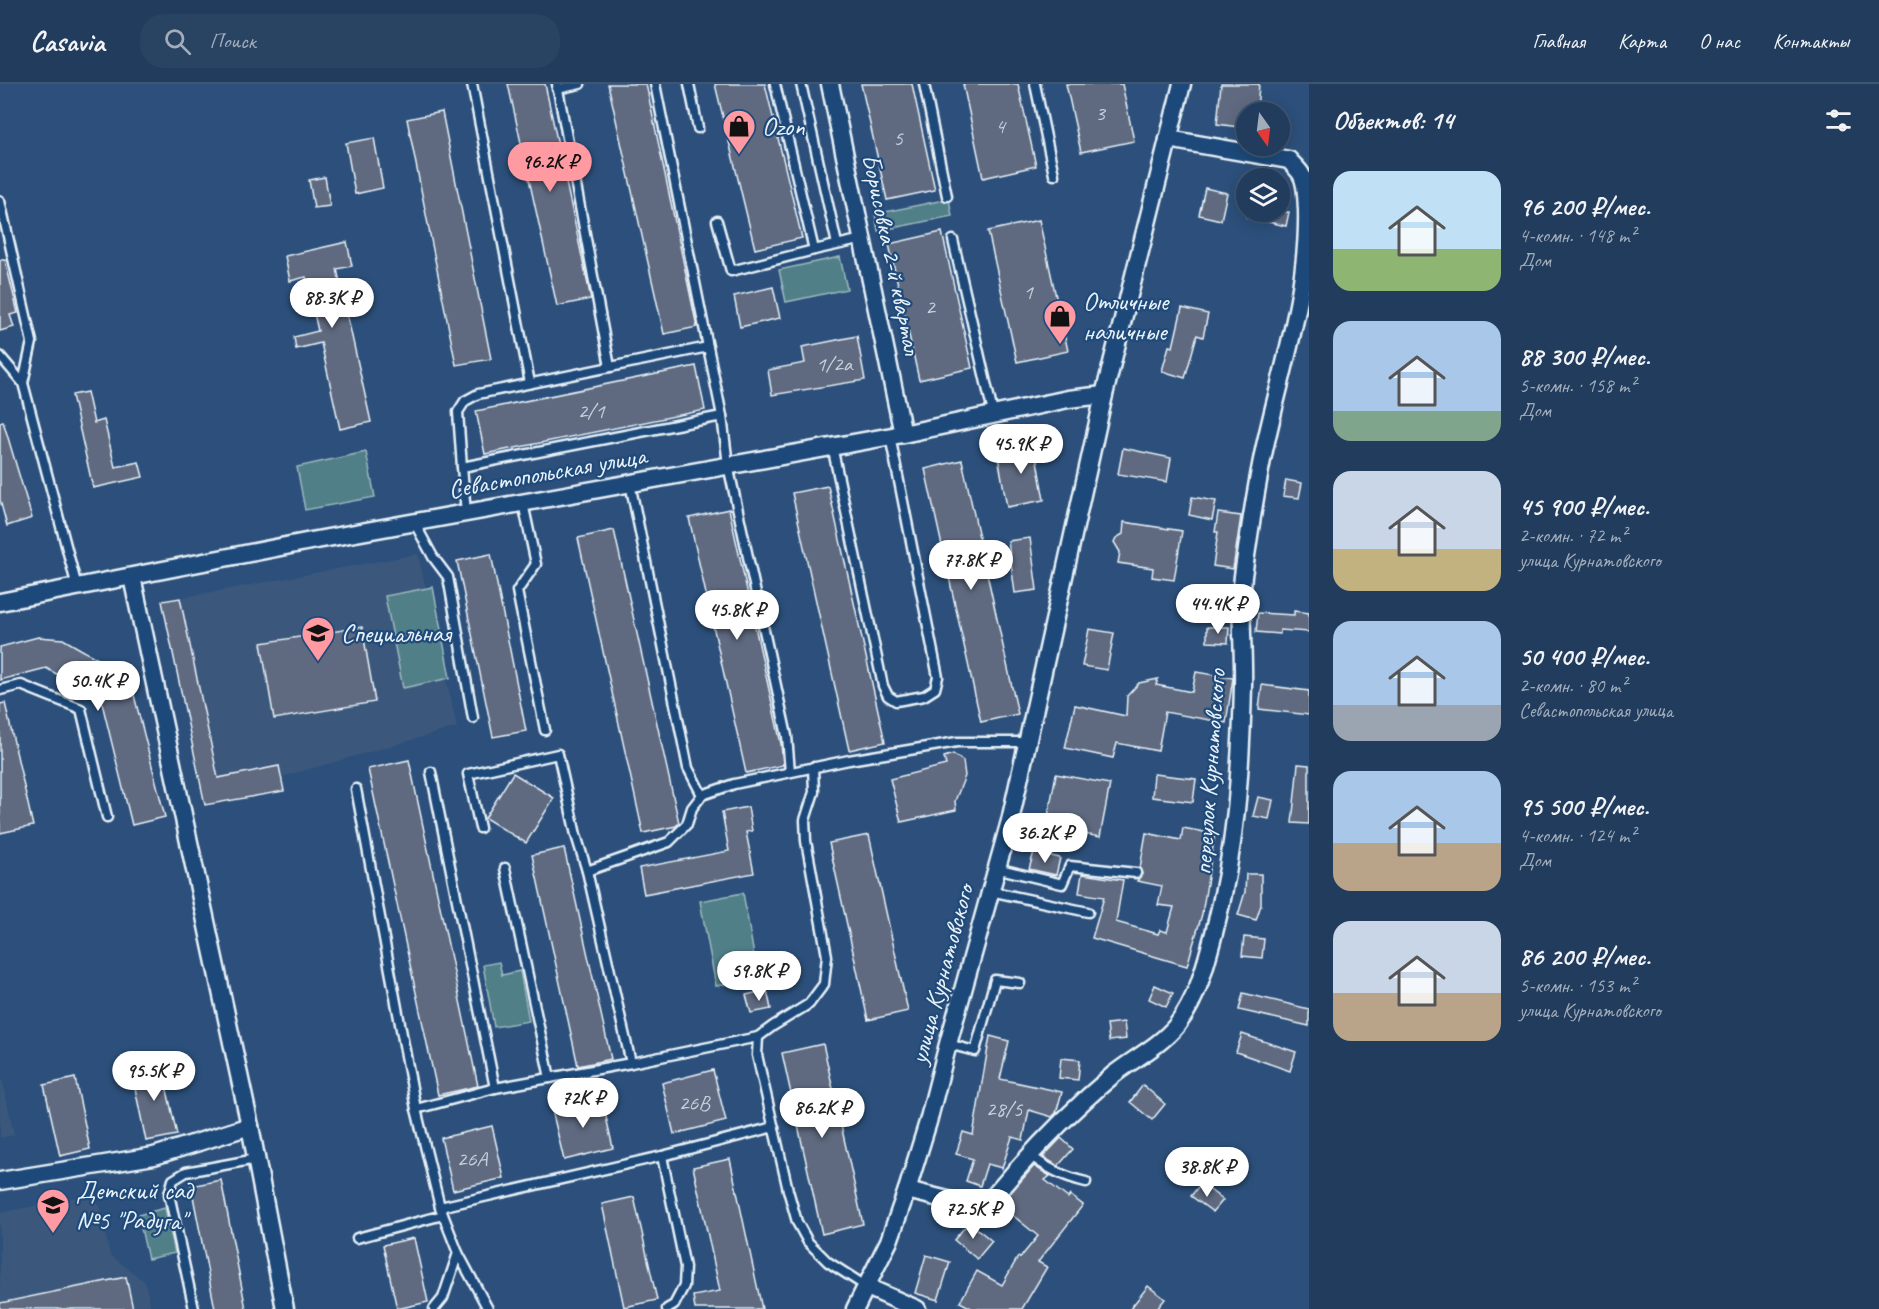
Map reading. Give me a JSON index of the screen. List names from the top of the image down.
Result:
{
  "streets": {
    "street": [
      "Борисовка 2-й квартал",
      "Севастопольская улица",
      "переулок Курнатовского",
      "улица Курнатовского"
    ]
  },
  "crossings": [
    ["Борисовка 2-й квартал", "Севастопольская улица"],
    ["Севастопольская улица", "улица Курнатовского"],
    ["переулок Курнатовского", "улица Курнатовского"]
  ],
  "places": {
    "shop": ["Ozon", "Отличные наличные"],
    "school or university": ["Специальная", "Детский сад №5 \"Радуга\""]
  },
  "house_numbers": [
    "3",
    "4",
    "5",
    "1",
    "2",
    "1/2а",
    "2/1",
    "26В",
    "28/5",
    "26А"
  ],
  "north": "bottom",
  "page": {
    "header": "Casavia",
    "search": "Поиск",
    "nav": [
      "Главная",
      "Карта",
      "О нас",
      "Контакты"
    ],
    "heading": "Объектов: 14",
    "price": [
      "96.2K ₽",
      "88.3K ₽",
      "45.9K ₽",
      "77.8K ₽",
      "44.4K ₽",
      "45.8K ₽",
      "50.4K ₽",
      "36.2K ₽",
      "59.8K ₽",
      "95.5K ₽",
      "72K ₽",
      "86.2K ₽",
      "38.8K ₽",
      "72.5K ₽"
    ],
    "list": [
      {
        "name": "96 200 ₽/мес.",
        "note": "4-комн. · 148 m² · Дом"
      },
      {
        "name": "88 300 ₽/мес.",
        "note": "5-комн. · 158 m² · Дом"
      },
      {
        "name": "45 900 ₽/мес.",
        "note": "2-комн. · 72 m² · улица Курнатовского"
      },
      {
        "name": "50 400 ₽/мес.",
        "note": "2-комн. · 80 m² · Севастопольская улица"
      },
      {
        "name": "95 500 ₽/мес.",
        "note": "4-комн. · 124 m² · Дом"
      },
      {
        "name": "86 200 ₽/мес.",
        "note": "5-комн. · 153 m² · улица Курнатовского"
      }
    ]
  }
}
